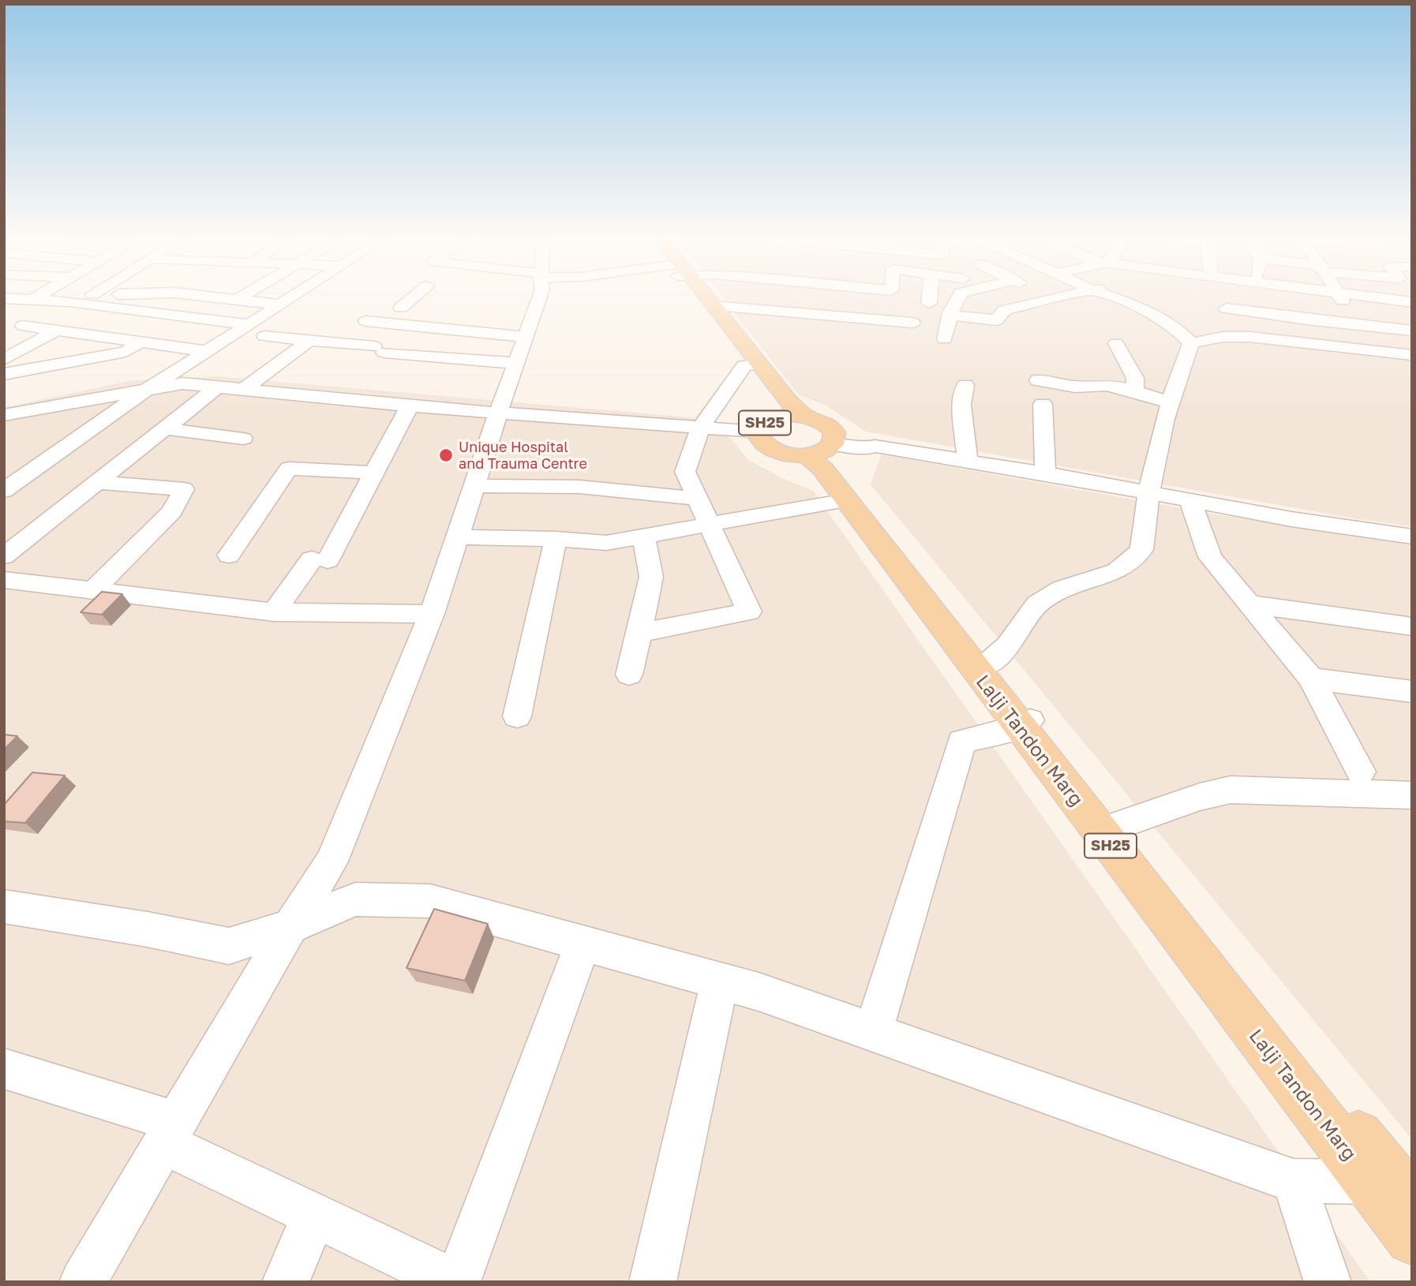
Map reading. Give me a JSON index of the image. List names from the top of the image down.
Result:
{
  "streets": {
    "main road": ["SH25", "Lalji Tandon Marg"]
  },
  "crossings": [
    ["SH25", "Lalji Tandon Marg"]
  ],
  "places": ["Unique Hospital and Trauma Centre"]
}
